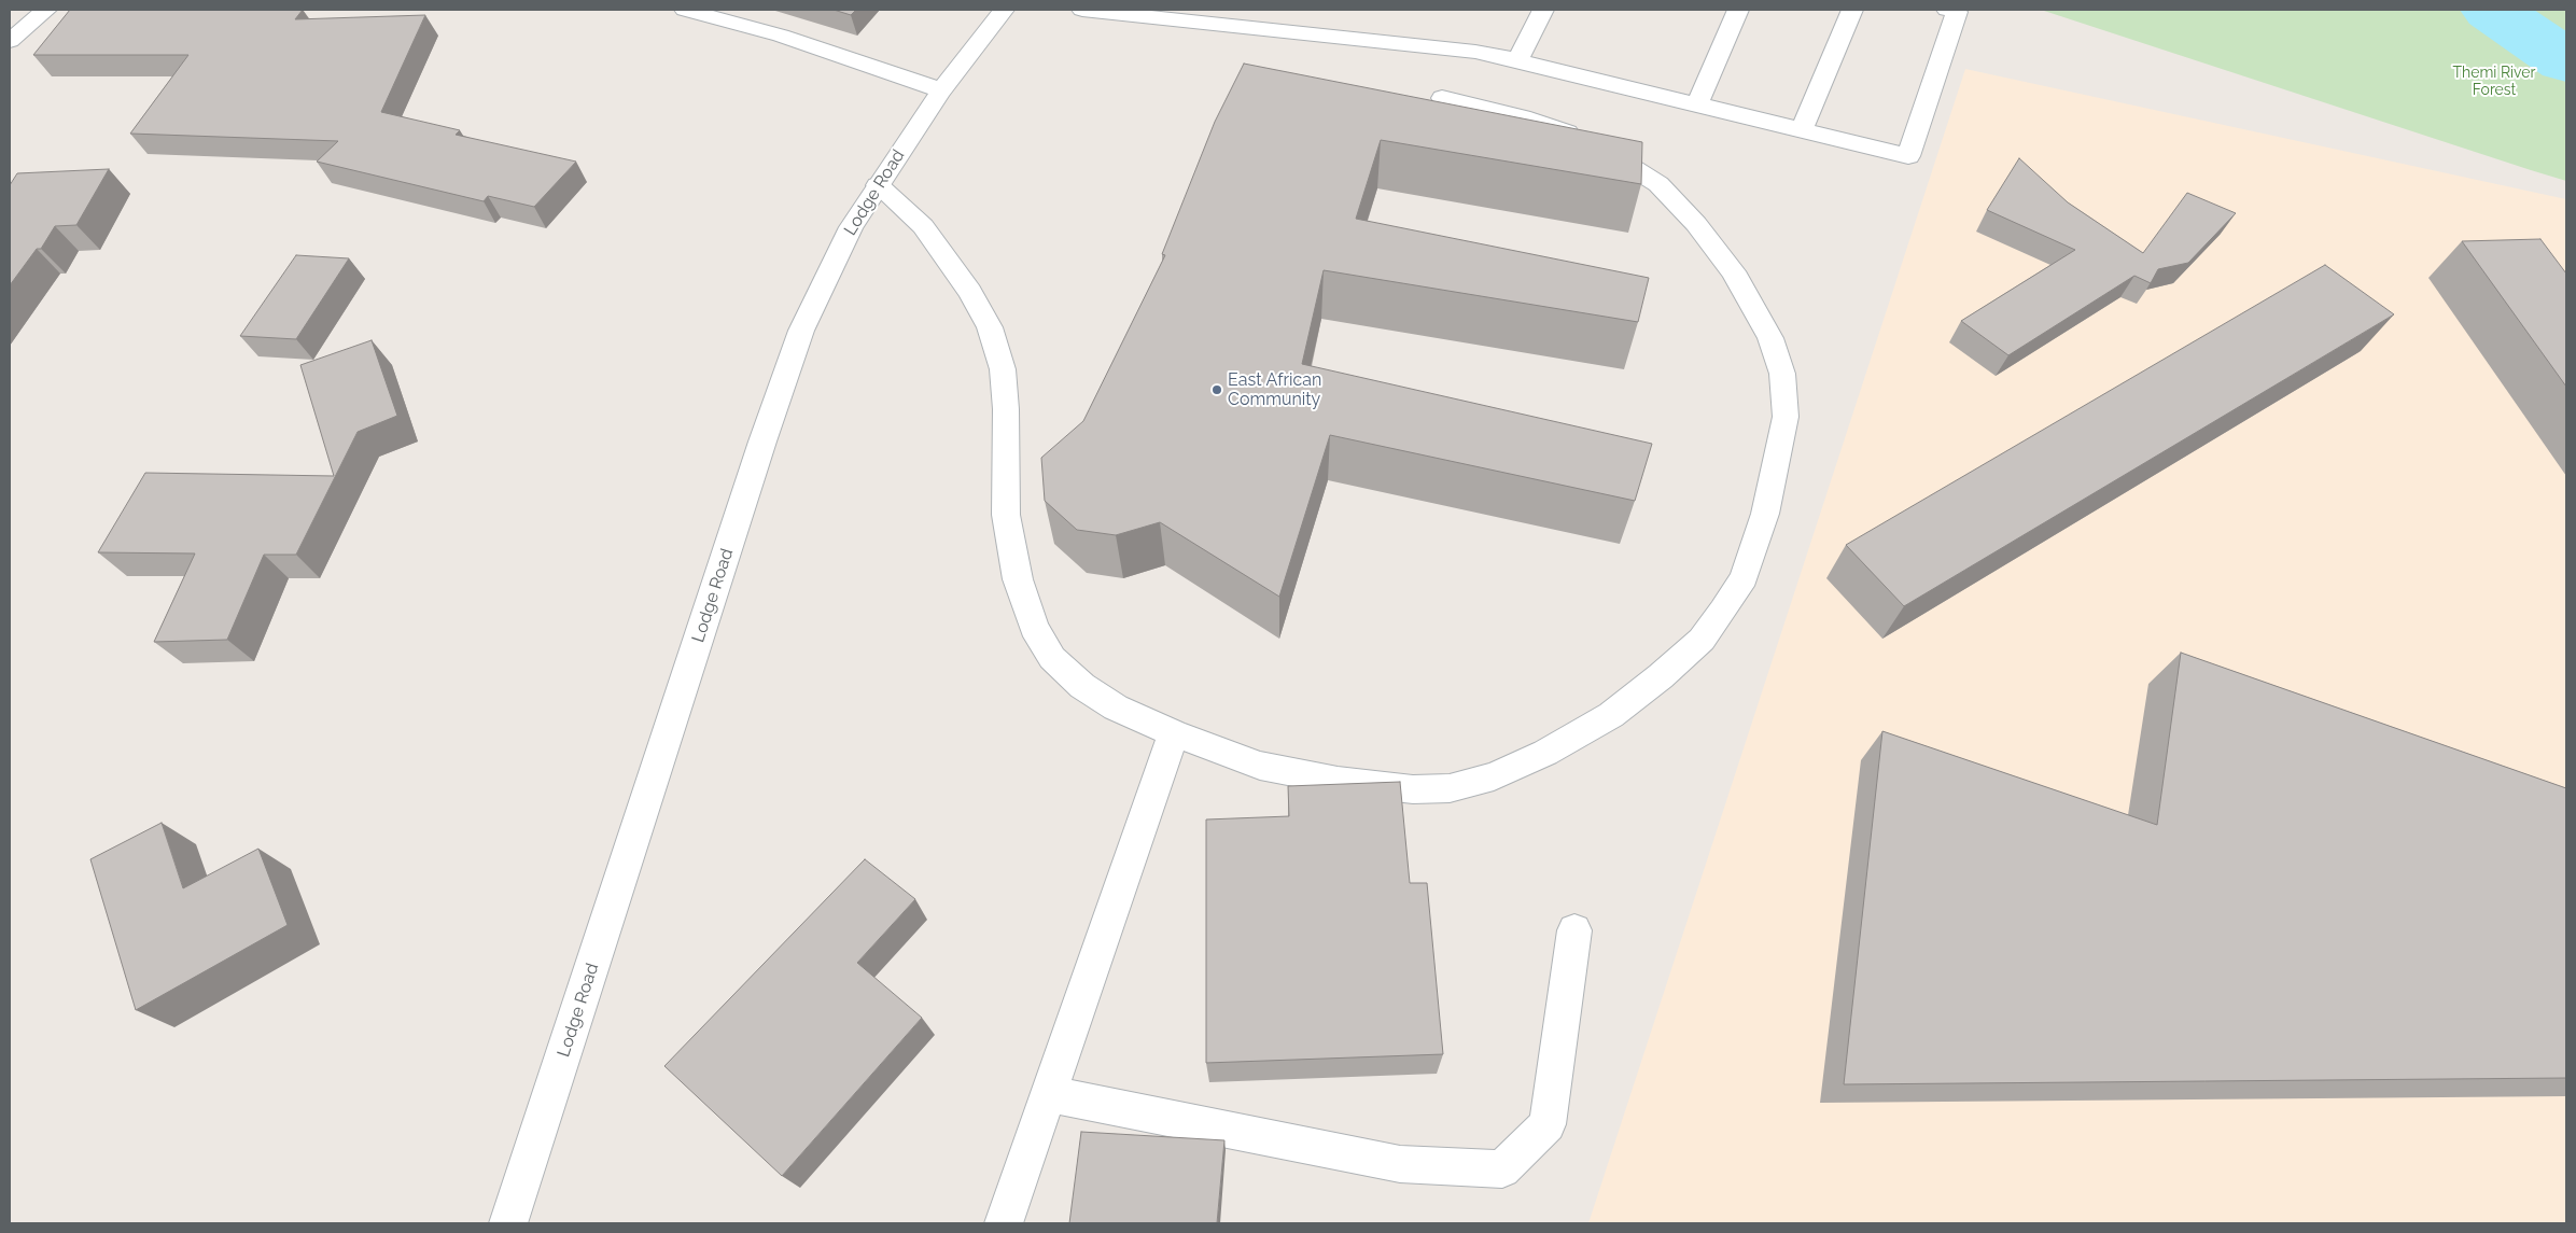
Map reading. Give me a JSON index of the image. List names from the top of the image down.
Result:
{
  "streets": {
    "street": ["Lodge Road"]
  },
  "parks": ["Themi River Forest"],
  "places": ["East African Community"]
}
